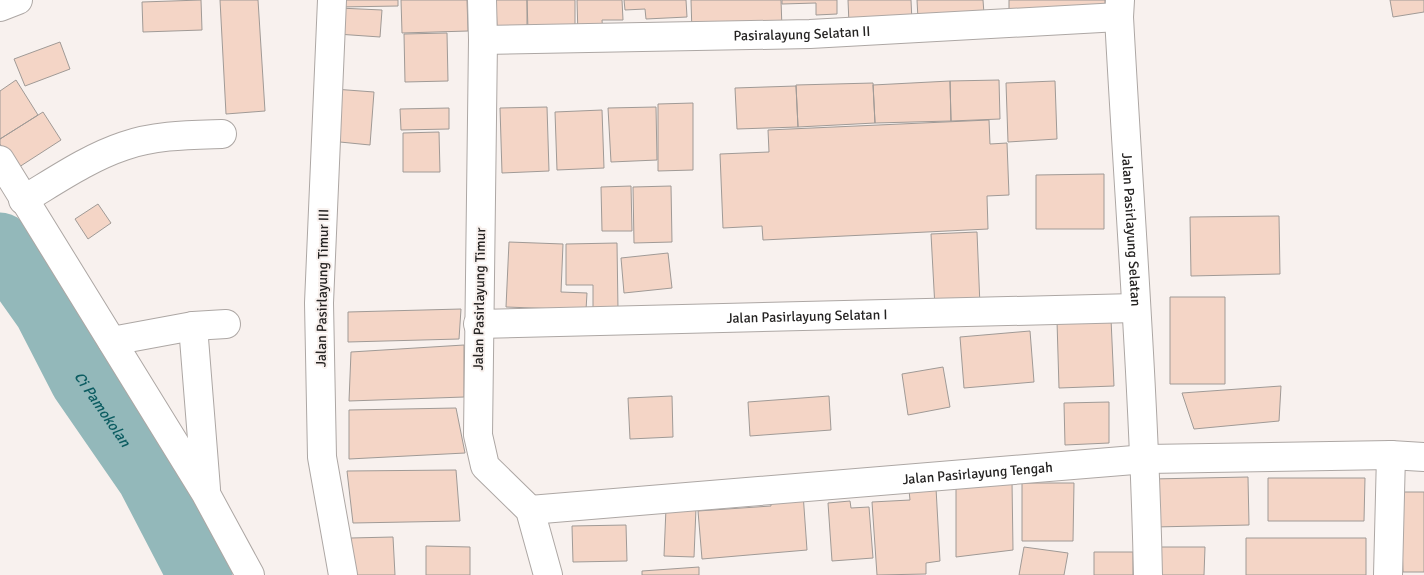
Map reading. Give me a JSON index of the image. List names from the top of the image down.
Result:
{
  "streets": {
    "street": [
      "Pasiralayung Selatan II",
      "Jalan Pasirlayung Selatan",
      "Jalan Pasirlayung Timur III",
      "Jalan Pasirlayung Timur",
      "Jalan Pasirlayung Selatan I",
      "Jalan Pasirlayung Tengah"
    ]
  },
  "crossings": [
    ["Pasiralayung Selatan II", "Jalan Pasirlayung Selatan"],
    ["Pasiralayung Selatan II", "Jalan Pasirlayung Timur"],
    ["Jalan Pasirlayung Selatan", "Jalan Pasirlayung Selatan I"],
    ["Jalan Pasirlayung Selatan", "Jalan Pasirlayung Tengah"],
    ["Jalan Pasirlayung Timur", "Jalan Pasirlayung Selatan I"],
    ["Jalan Pasirlayung Timur", "Jalan Pasirlayung Tengah"]
  ],
  "water": ["Ci Pamokolan"]
}
